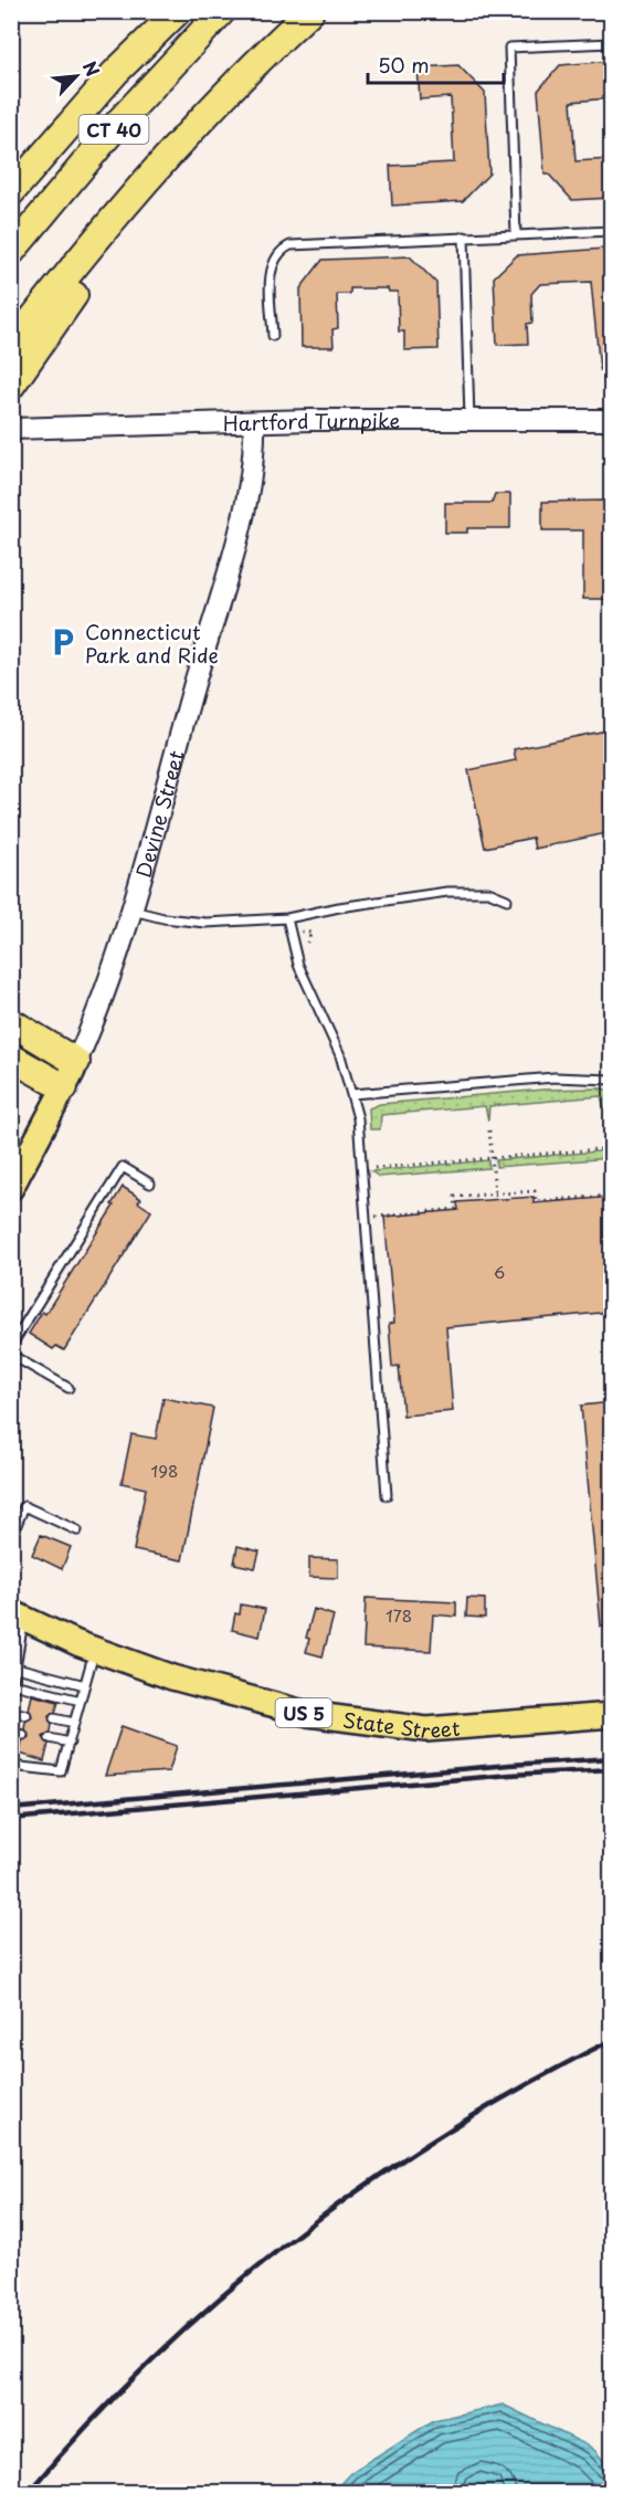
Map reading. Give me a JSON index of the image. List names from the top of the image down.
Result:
{
  "streets": {
    "highway": ["CT 40"],
    "main road": [
      "Hartford Turnpike",
      "Devine Street",
      "US 5",
      "State Street"
    ]
  },
  "crossings": [
    ["Hartford Turnpike", "Devine Street"]
  ],
  "places": {
    "parking": ["Connecticut Park and Ride"]
  },
  "house_numbers": ["6", "198", "178"],
  "scale_bar": "50 m",
  "north": "top right"
}
